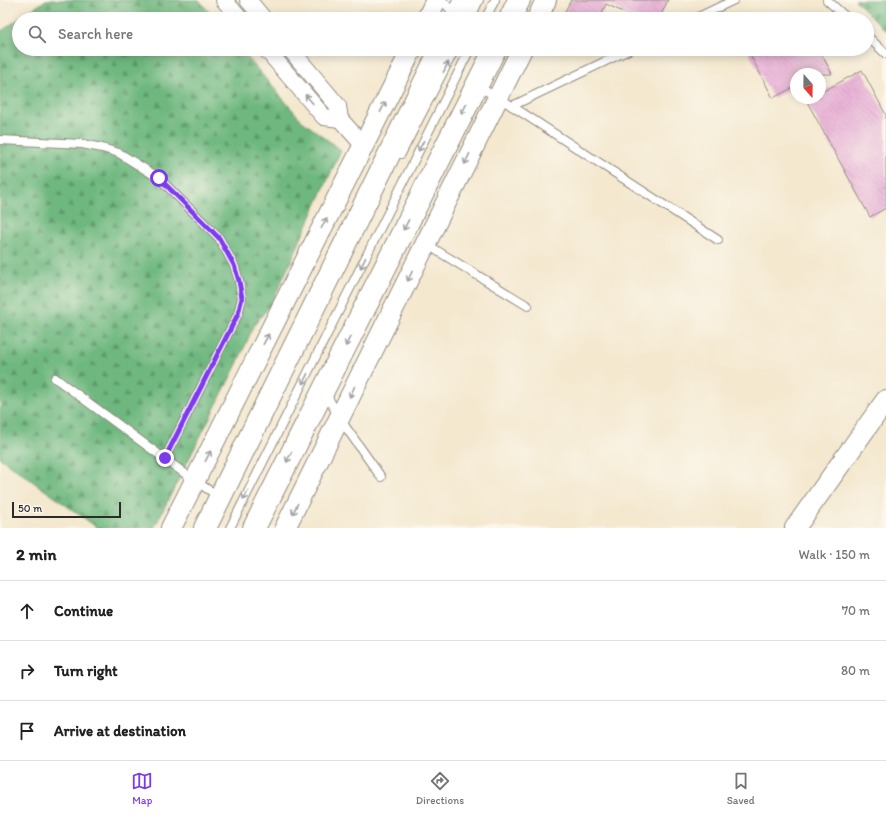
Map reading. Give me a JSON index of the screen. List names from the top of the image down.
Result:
{
  "scale_bar": "50 m",
  "north": "bottom",
  "page": {
    "search": "Search here",
    "scale": "50 m",
    "heading": ["2 min", "Walk · 150 m"],
    "list": [
      ["Continue", "70 m"],
      ["Turn right", "80 m"],
      "Arrive at destination"
    ],
    "nav": ["Map", "Directions", "Saved"]
  }
}
